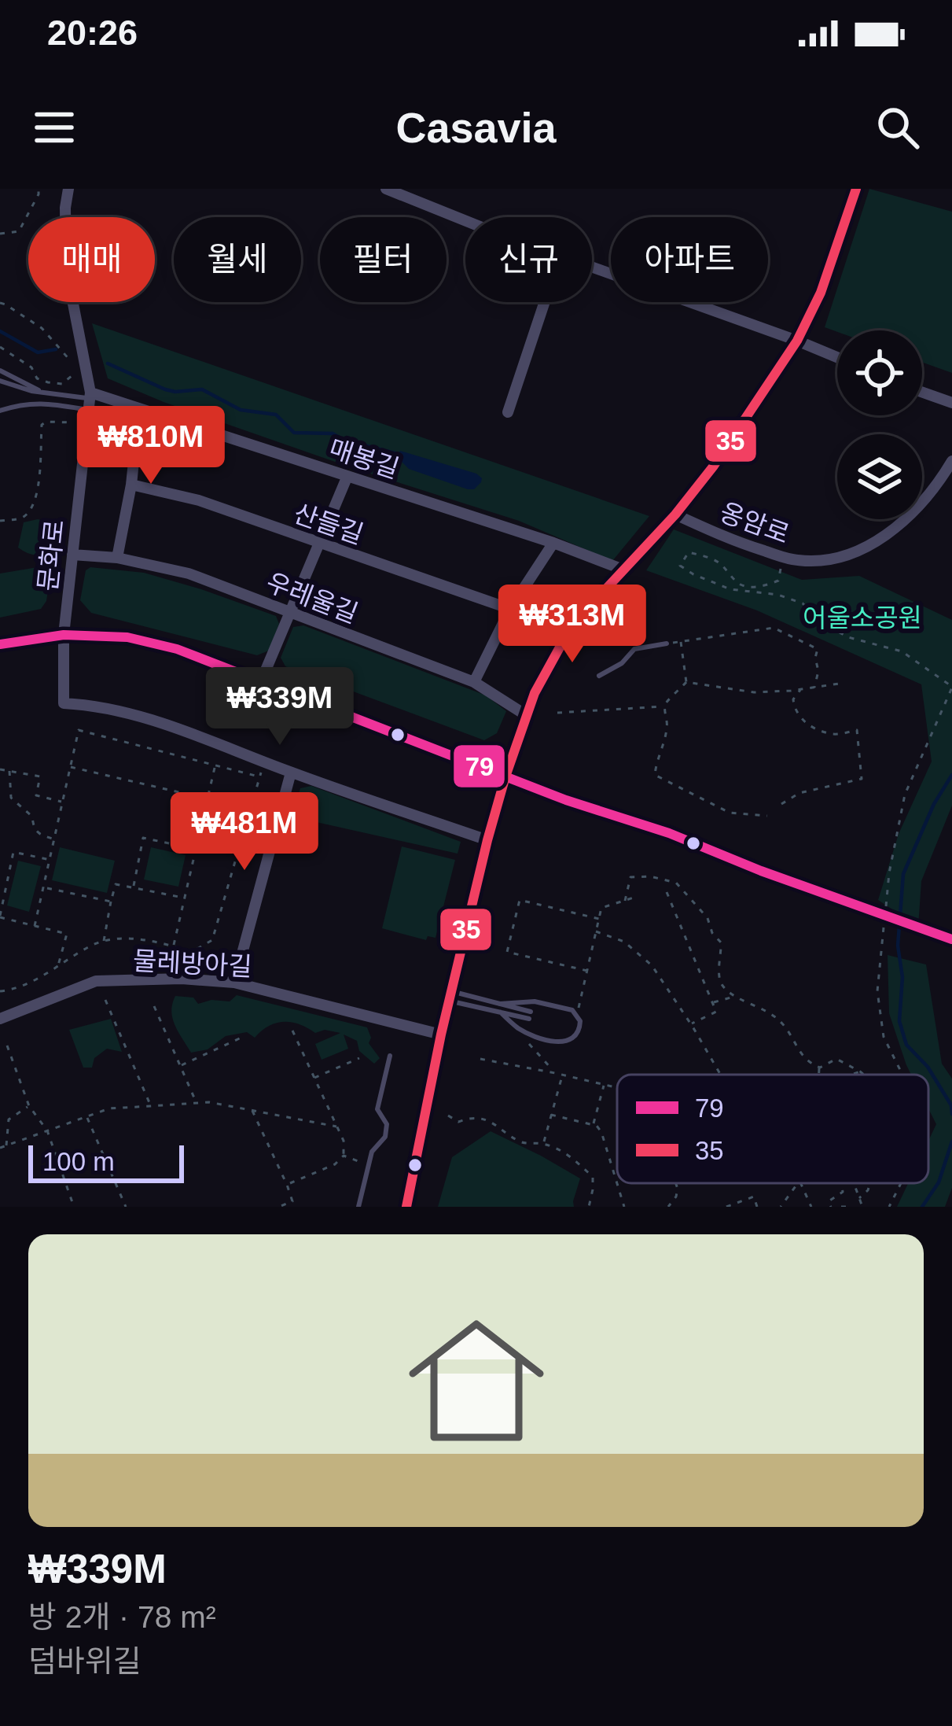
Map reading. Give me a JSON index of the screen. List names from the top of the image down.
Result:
{
  "streets": {
    "street": [
      "매봉길",
      "옹암로",
      "산들길",
      "문화로",
      "우레울길",
      "물레방아길"
    ]
  },
  "crossings": [
    ["매봉길", "문화로"],
    ["문화로", "우레울길"]
  ],
  "parks": ["어울소공원"],
  "lines": ["transit line 35", "transit line 79"],
  "legend": ["79", "35"],
  "scale_bar": "100 m",
  "page": {
    "status": "20:26",
    "header": "Casavia",
    "chip": [
      "매매",
      "월세",
      "필터",
      "신규",
      "아파트"
    ],
    "price": [
      "₩810M",
      "₩313M",
      "₩339M",
      "₩481M"
    ],
    "scale": "100 m",
    "list": [
      {
        "name": "₩339M",
        "note": "방 2개 · 78 m² · 덤바위길"
      }
    ]
  }
}
